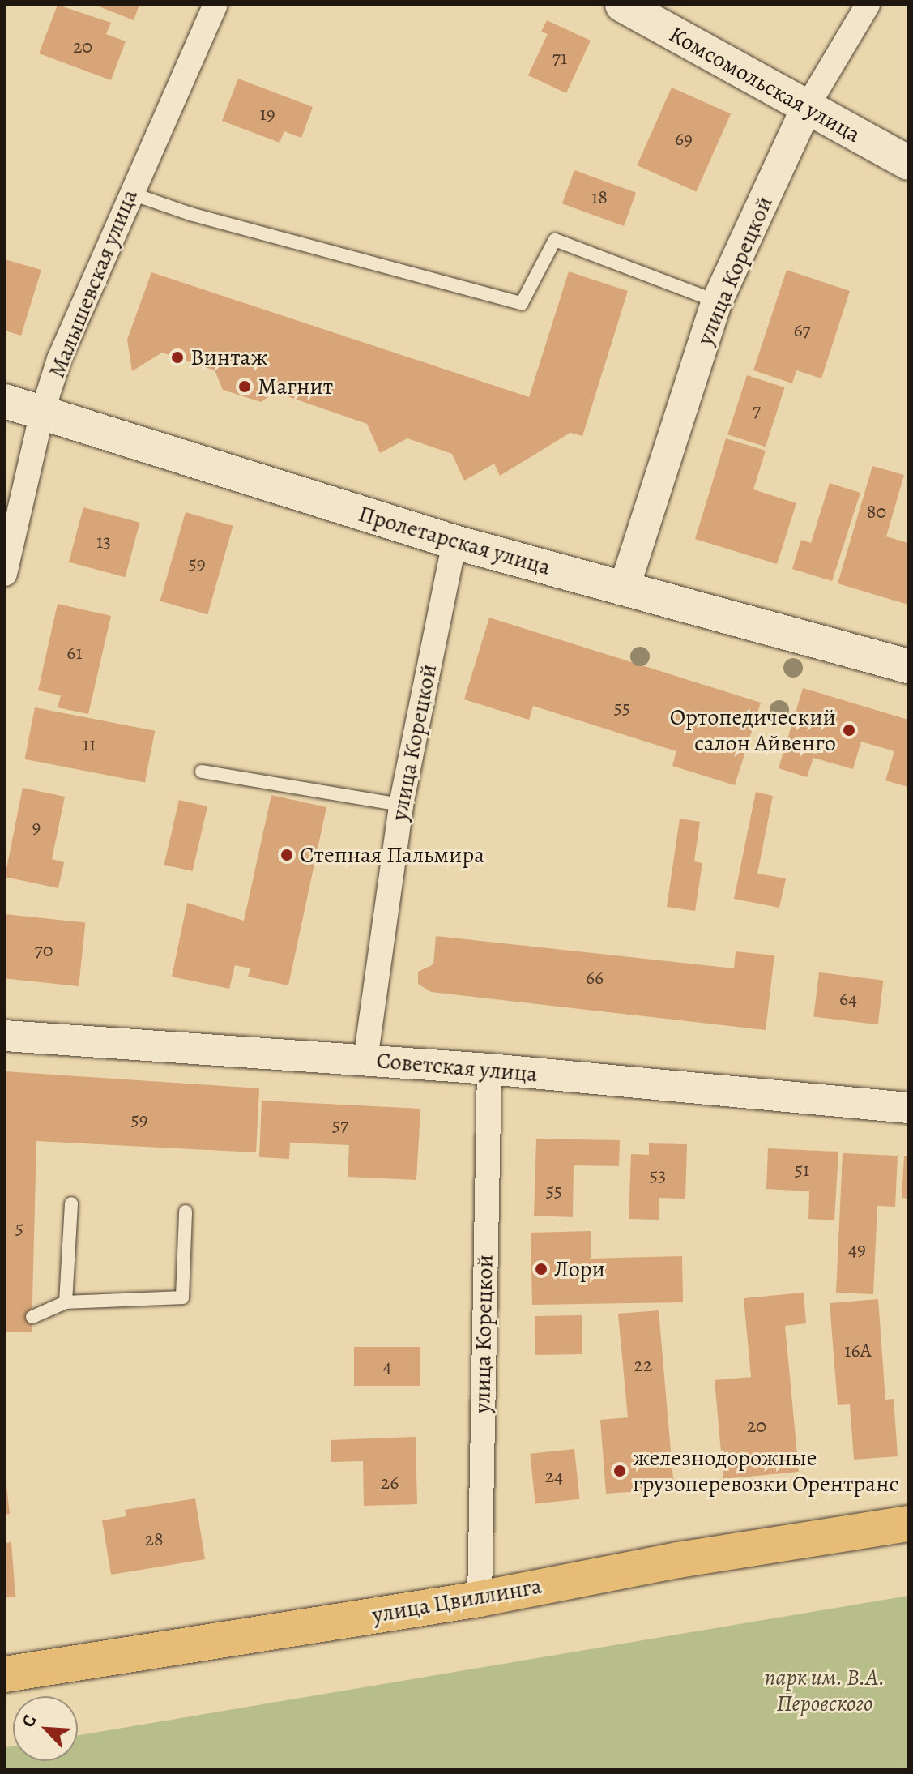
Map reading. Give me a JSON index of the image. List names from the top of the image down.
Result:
{
  "streets": {
    "main road": ["Комсомольская улица", "Пролетарская улица", "улица Цвиллинга"],
    "street": ["улица Корецкой", "Малышевская улица", "Советская улица"]
  },
  "crossings": [
    ["Комсомольская улица", "улица Корецкой"],
    ["улица Корецкой", "Пролетарская улица"],
    ["улица Корецкой", "Советская улица"],
    ["улица Корецкой", "улица Цвиллинга"],
    ["Малышевская улица", "Пролетарская улица"]
  ],
  "parks": ["парк им. В.А. Перовского"],
  "places": [
    "Винтаж",
    "Магнит",
    "Ортопедический салон Айвенго",
    "Степная Пальмира",
    "Лори",
    "железнодорожные грузоперевозки Орентранс"
  ],
  "house_numbers": [
    "20",
    "71",
    "19",
    "69",
    "18",
    "67",
    "7",
    "80",
    "13",
    "59",
    "61",
    "55",
    "11",
    "9",
    "70",
    "66",
    "64",
    "59",
    "57",
    "51",
    "53",
    "55",
    "5",
    "49",
    "16А",
    "22",
    "4",
    "20",
    "24",
    "26",
    "28"
  ],
  "north": "top left"
}
